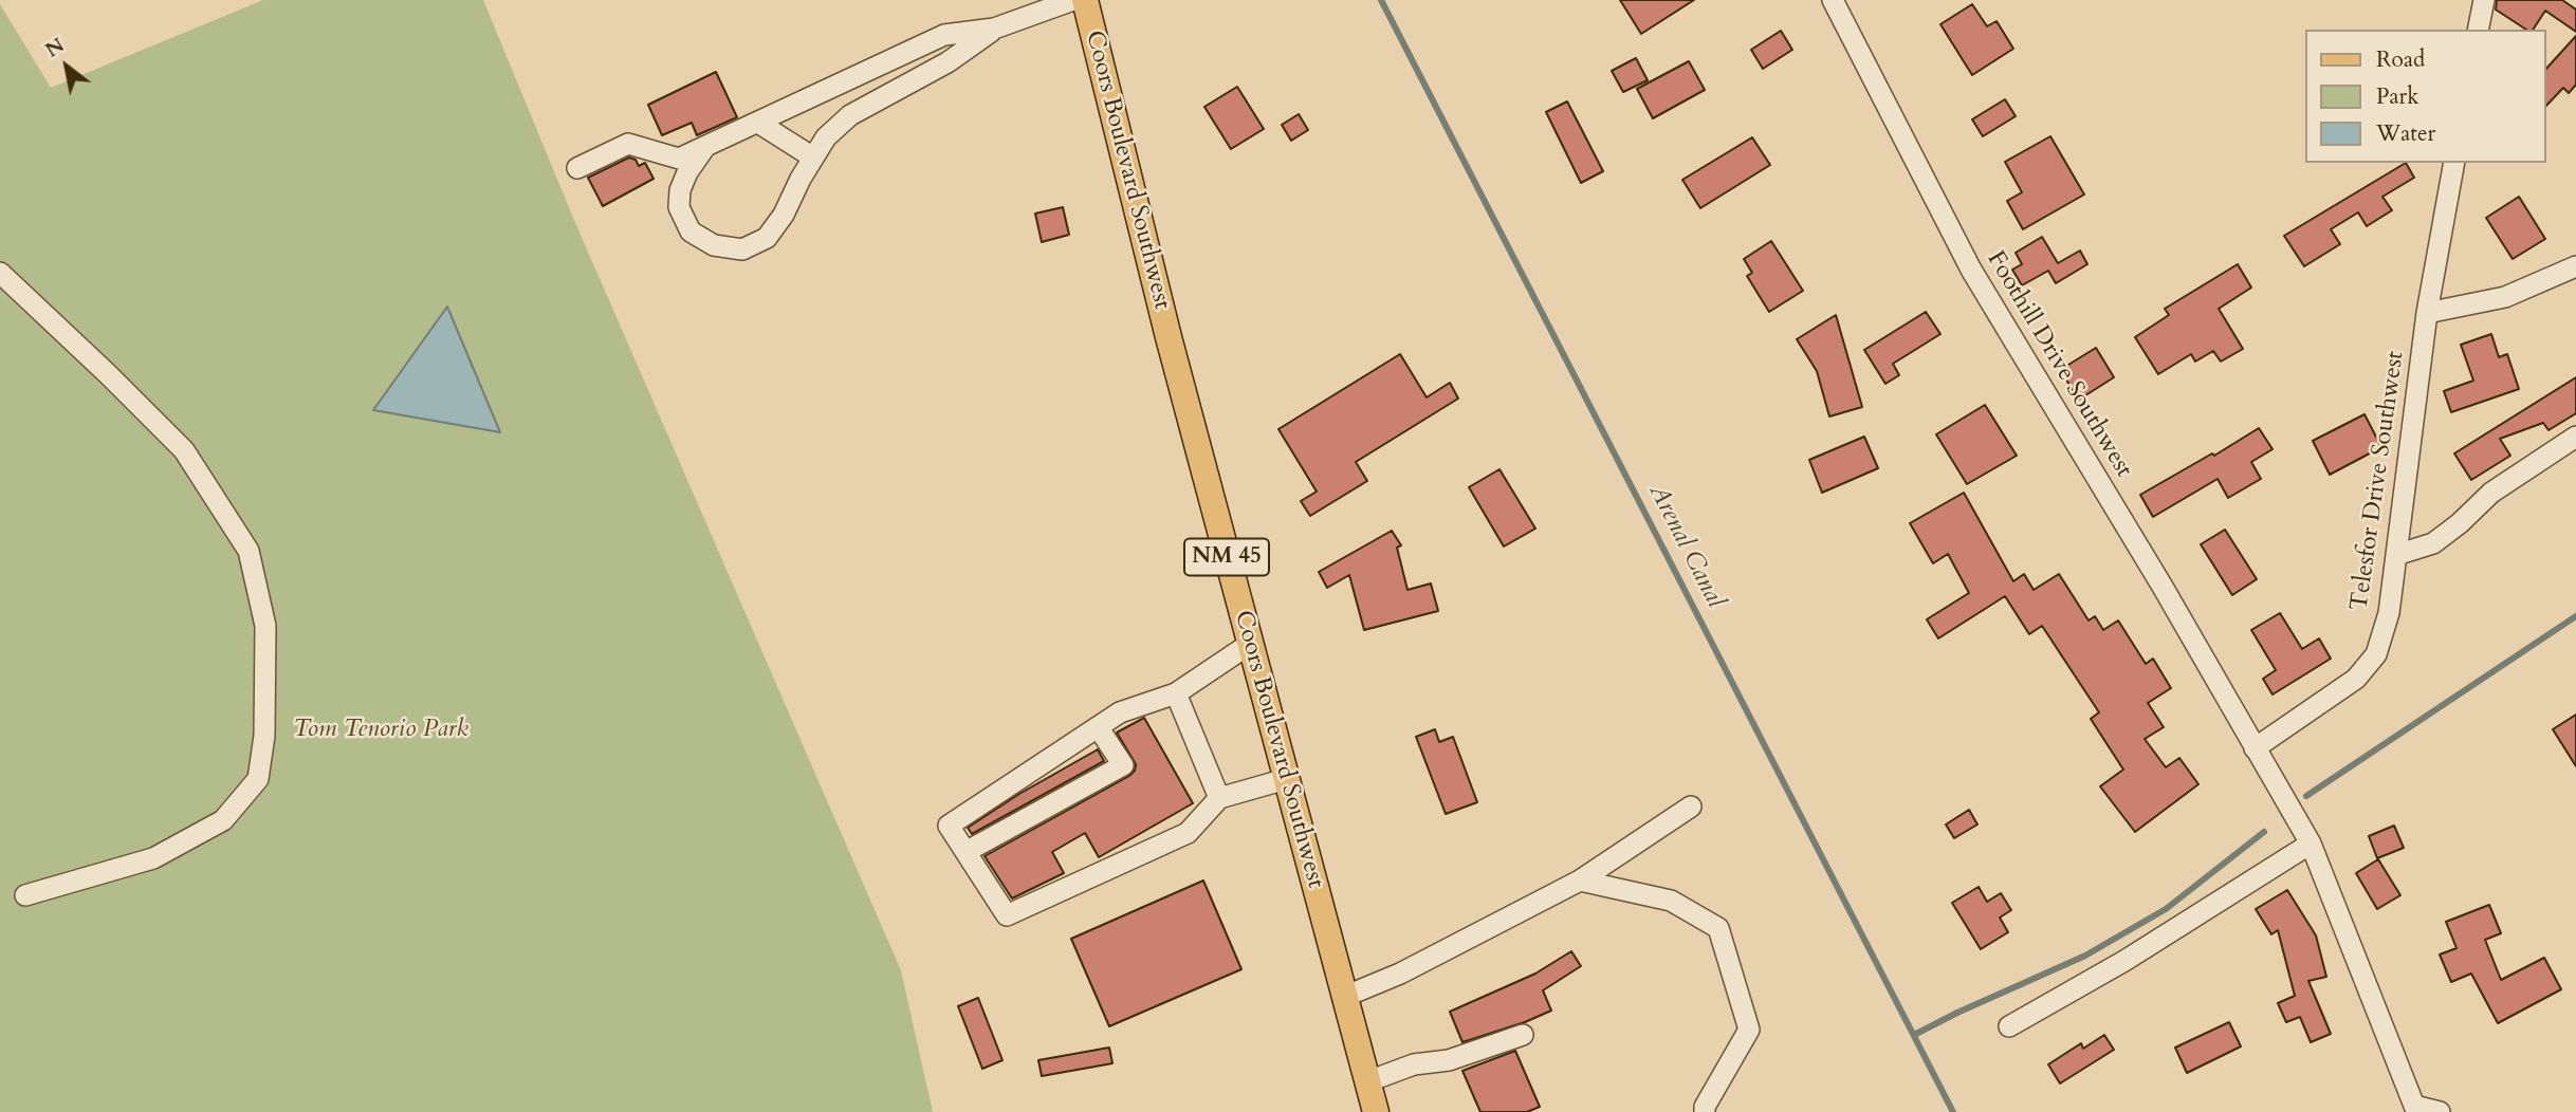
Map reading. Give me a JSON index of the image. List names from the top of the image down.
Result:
{
  "streets": {
    "main road": ["Coors Boulevard Southwest", "NM 45"],
    "street": ["Foothill Drive Southwest", "Telesfor Drive Southwest"]
  },
  "crossings": [
    ["Foothill Drive Southwest", "Telesfor Drive Southwest"]
  ],
  "water": ["Arenal Canal"],
  "parks": ["Tom Tenorio Park"],
  "legend": ["Road", "Park", "Water"],
  "north": "top left"
}
